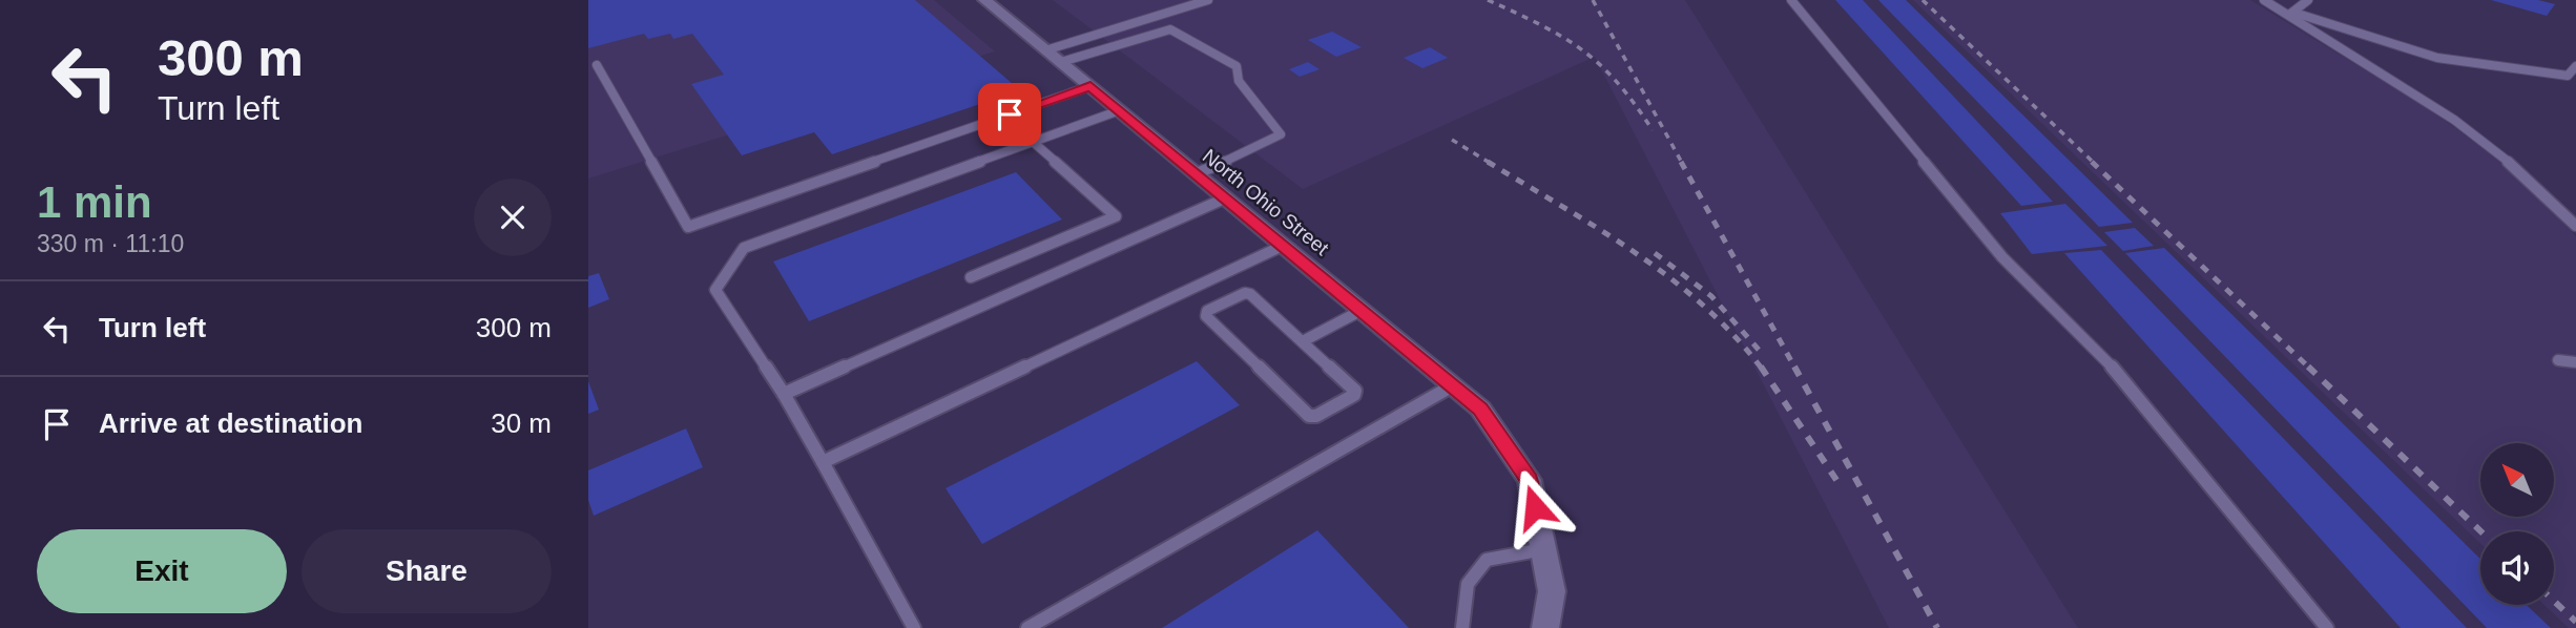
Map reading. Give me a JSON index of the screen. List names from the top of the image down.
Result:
{
  "streets": {
    "street": ["North Ohio Street"]
  },
  "north": "top left",
  "page": {
    "turn": ["300 m", "Turn left"],
    "heading": ["1 min", "330 m · 11:10"],
    "list": [
      {
        "name": "Turn left",
        "value": "300 m"
      },
      {
        "name": "Arrive at destination",
        "value": "30 m"
      }
    ],
    "buttons": ["Exit", "Share"]
  }
}
